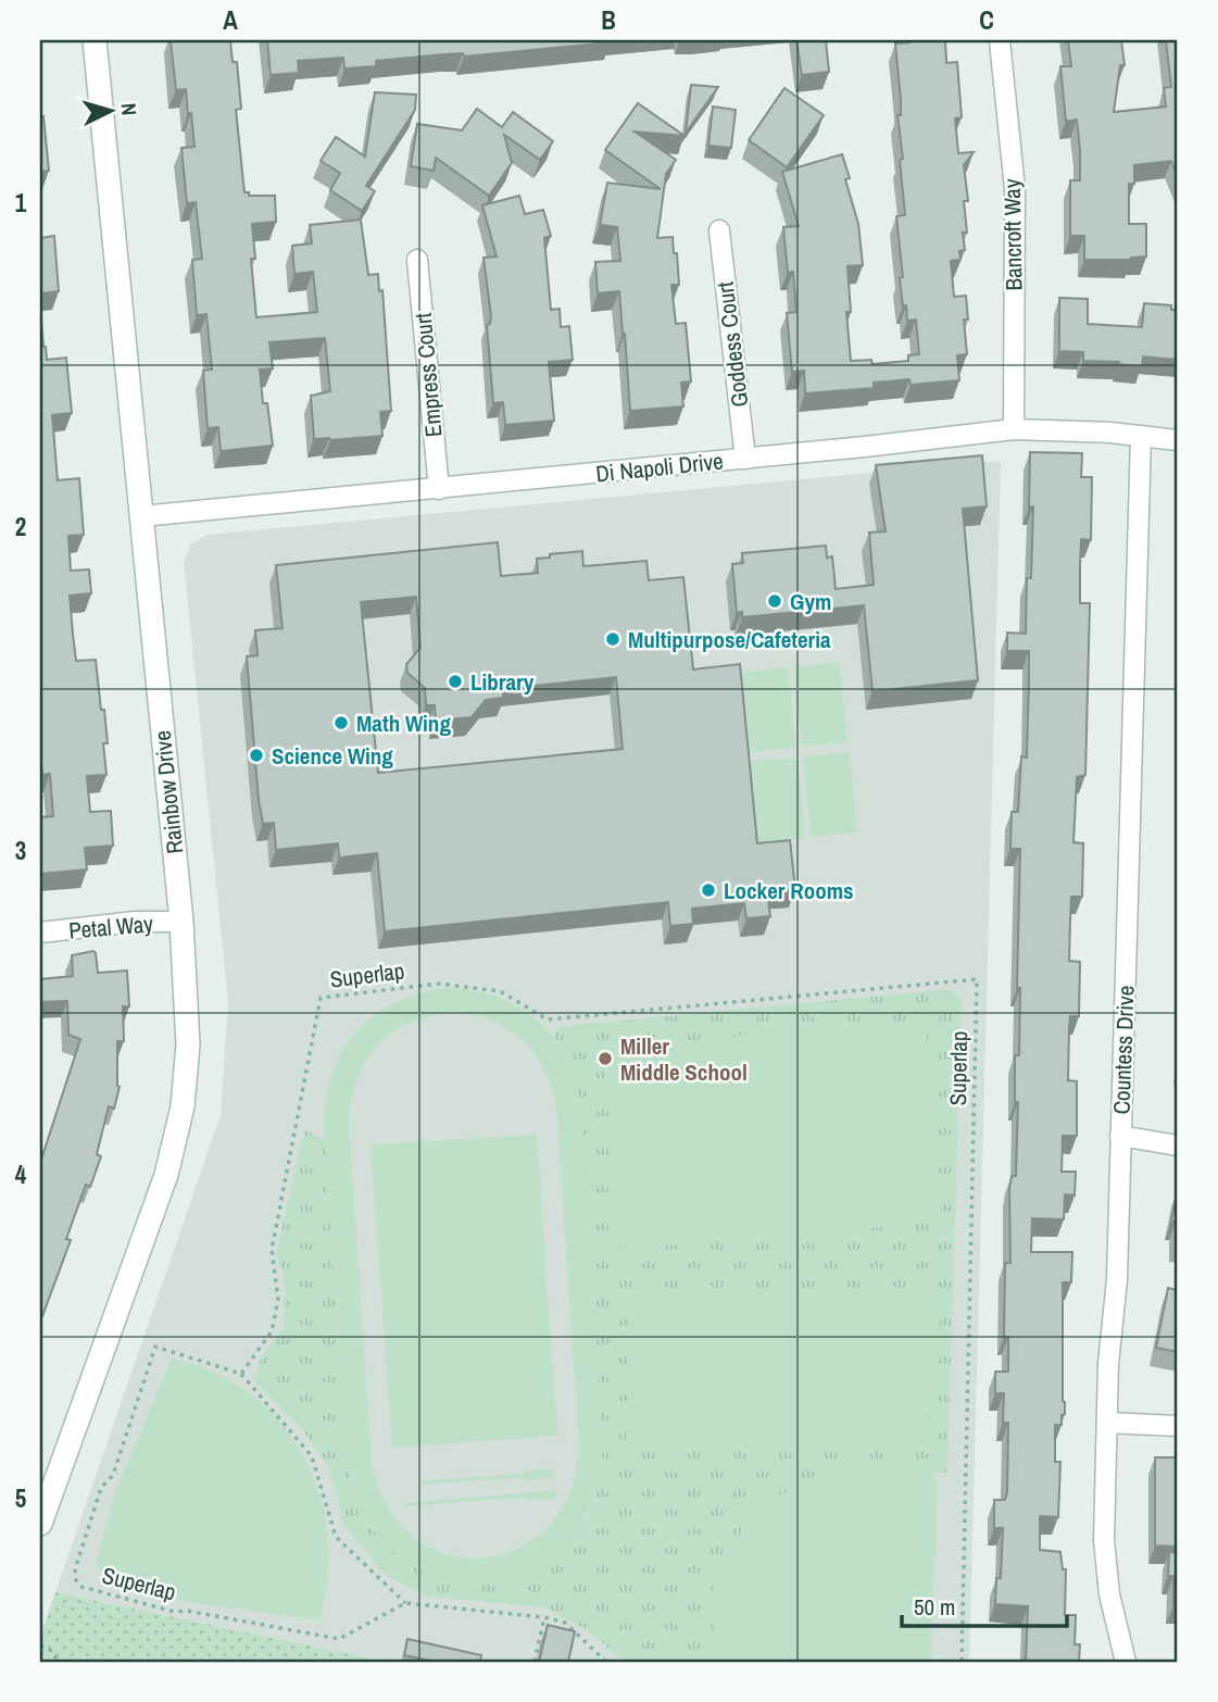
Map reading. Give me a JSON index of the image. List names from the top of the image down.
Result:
{
  "streets": {
    "street": [
      "Bancroft Way",
      "Goddess Court",
      "Empress Court",
      "Di Napoli Drive",
      "Rainbow Drive",
      "Petal Way",
      "Countess Drive"
    ],
    "path": ["Superlap"]
  },
  "crossings": [
    ["Bancroft Way", "Di Napoli Drive"],
    ["Goddess Court", "Di Napoli Drive"],
    ["Empress Court", "Di Napoli Drive"],
    ["Di Napoli Drive", "Rainbow Drive"],
    ["Di Napoli Drive", "Countess Drive"],
    ["Rainbow Drive", "Petal Way"]
  ],
  "places": [
    "Gym",
    "Multipurpose/Cafeteria",
    "Library",
    "Math Wing",
    "Science Wing",
    "Locker Rooms",
    "Miller Middle School"
  ],
  "scale_bar": "50 m",
  "north": "right",
  "grid": {
    "columns": ["A", "B", "C"],
    "rows": [
      "1",
      "2",
      "3",
      "4",
      "5"
    ]
  }
}
